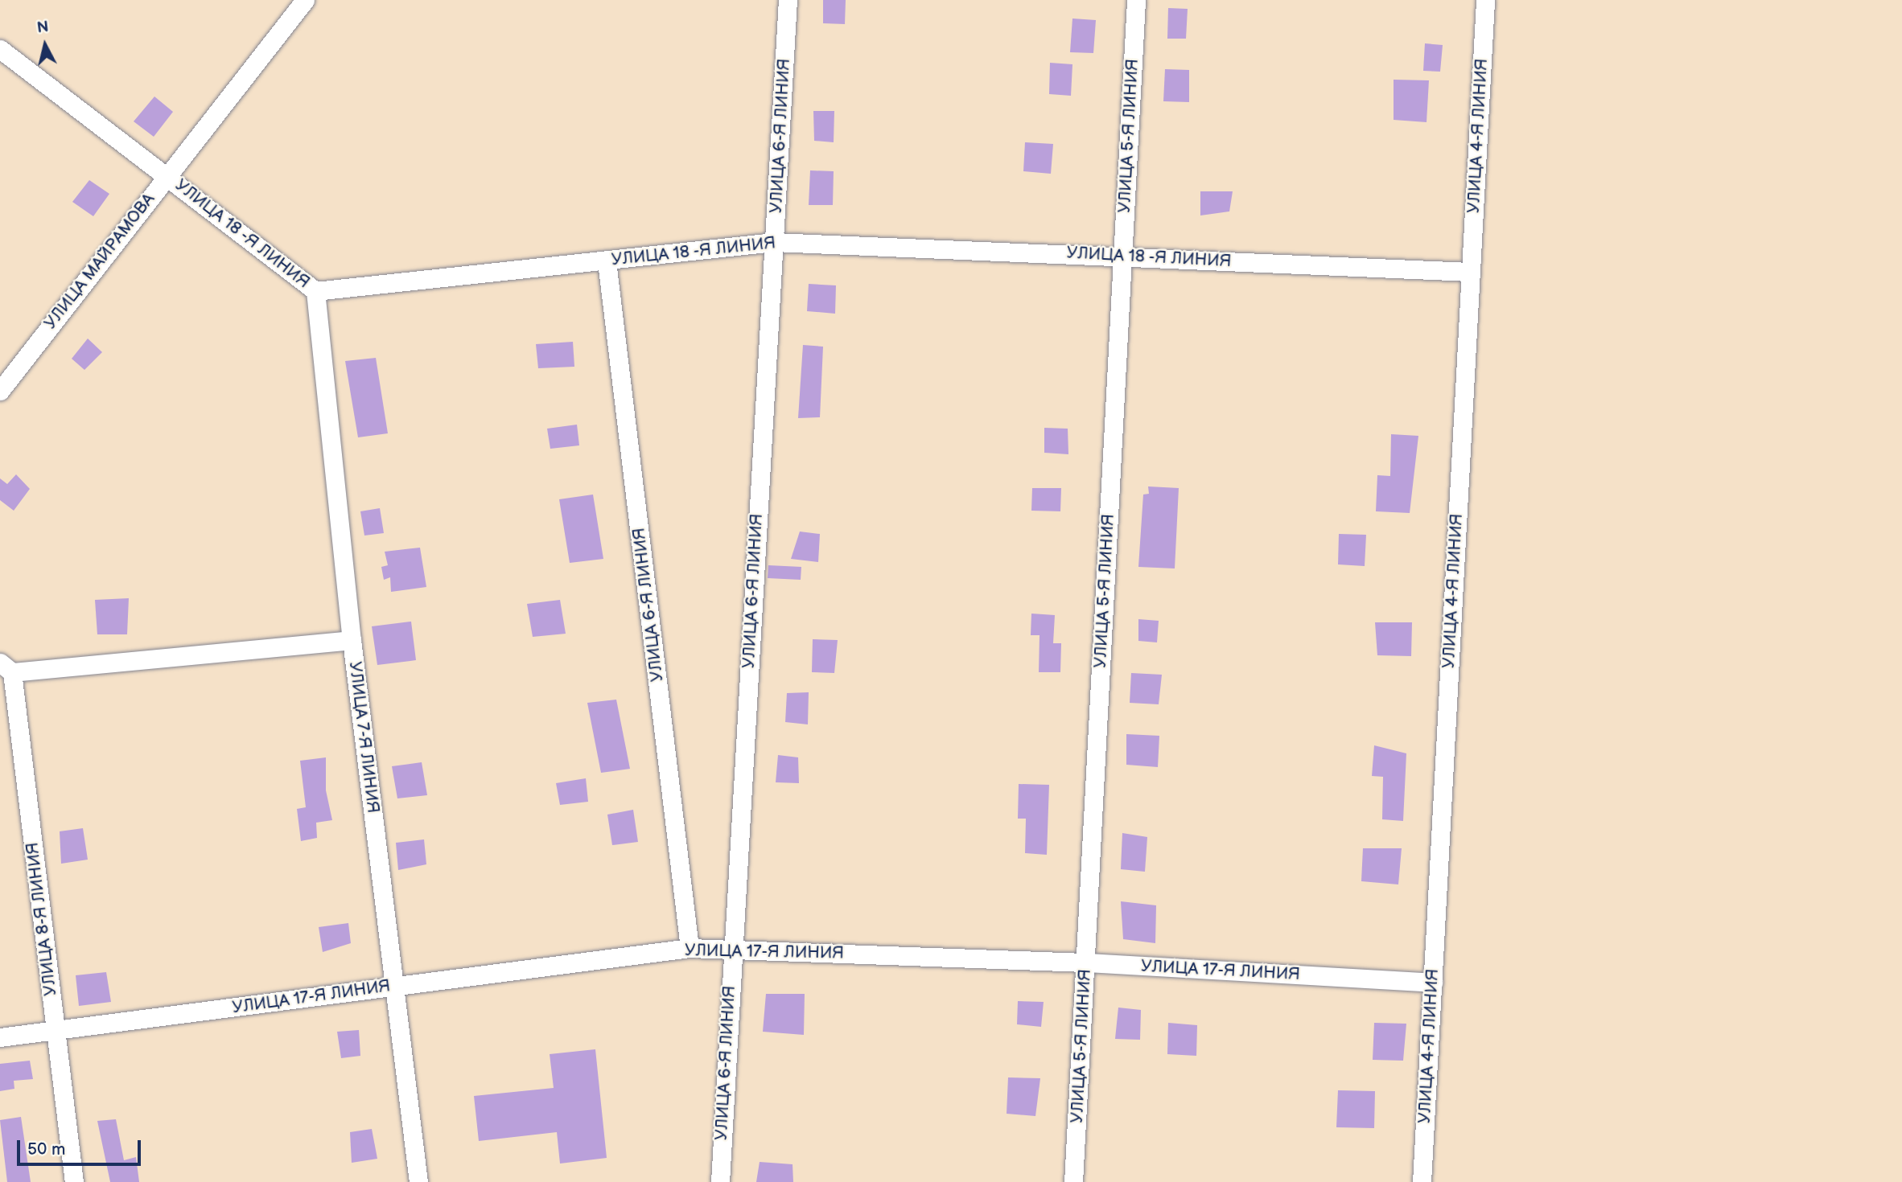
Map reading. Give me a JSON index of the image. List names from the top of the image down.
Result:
{
  "streets": {
    "street": [
      "УЛИЦА 6-Я ЛИНИЯ",
      "УЛИЦА 5-Я ЛИНИЯ",
      "УЛИЦА 4-Я ЛИНИЯ",
      "УЛИЦА 18 -Я ЛИНИЯ",
      "УЛИЦА МАЙРАМОВА",
      "УЛИЦА 7-Я ЛИНИЯ",
      "УЛИЦА 8-Я ЛИНИЯ",
      "УЛИЦА 17-Я ЛИНИЯ"
    ]
  },
  "crossings": [
    ["УЛИЦА 6-Я ЛИНИЯ", "УЛИЦА 18 -Я ЛИНИЯ"],
    ["УЛИЦА 6-Я ЛИНИЯ", "УЛИЦА 17-Я ЛИНИЯ"],
    ["УЛИЦА 5-Я ЛИНИЯ", "УЛИЦА 18 -Я ЛИНИЯ"],
    ["УЛИЦА 5-Я ЛИНИЯ", "УЛИЦА 17-Я ЛИНИЯ"],
    ["УЛИЦА 4-Я ЛИНИЯ", "УЛИЦА 18 -Я ЛИНИЯ"],
    ["УЛИЦА 4-Я ЛИНИЯ", "УЛИЦА 17-Я ЛИНИЯ"],
    ["УЛИЦА 18 -Я ЛИНИЯ", "УЛИЦА МАЙРАМОВА"],
    ["УЛИЦА 18 -Я ЛИНИЯ", "УЛИЦА 7-Я ЛИНИЯ"],
    ["УЛИЦА 7-Я ЛИНИЯ", "УЛИЦА 17-Я ЛИНИЯ"],
    ["УЛИЦА 8-Я ЛИНИЯ", "УЛИЦА 17-Я ЛИНИЯ"]
  ],
  "scale_bar": "50 m",
  "north": "top"
}
